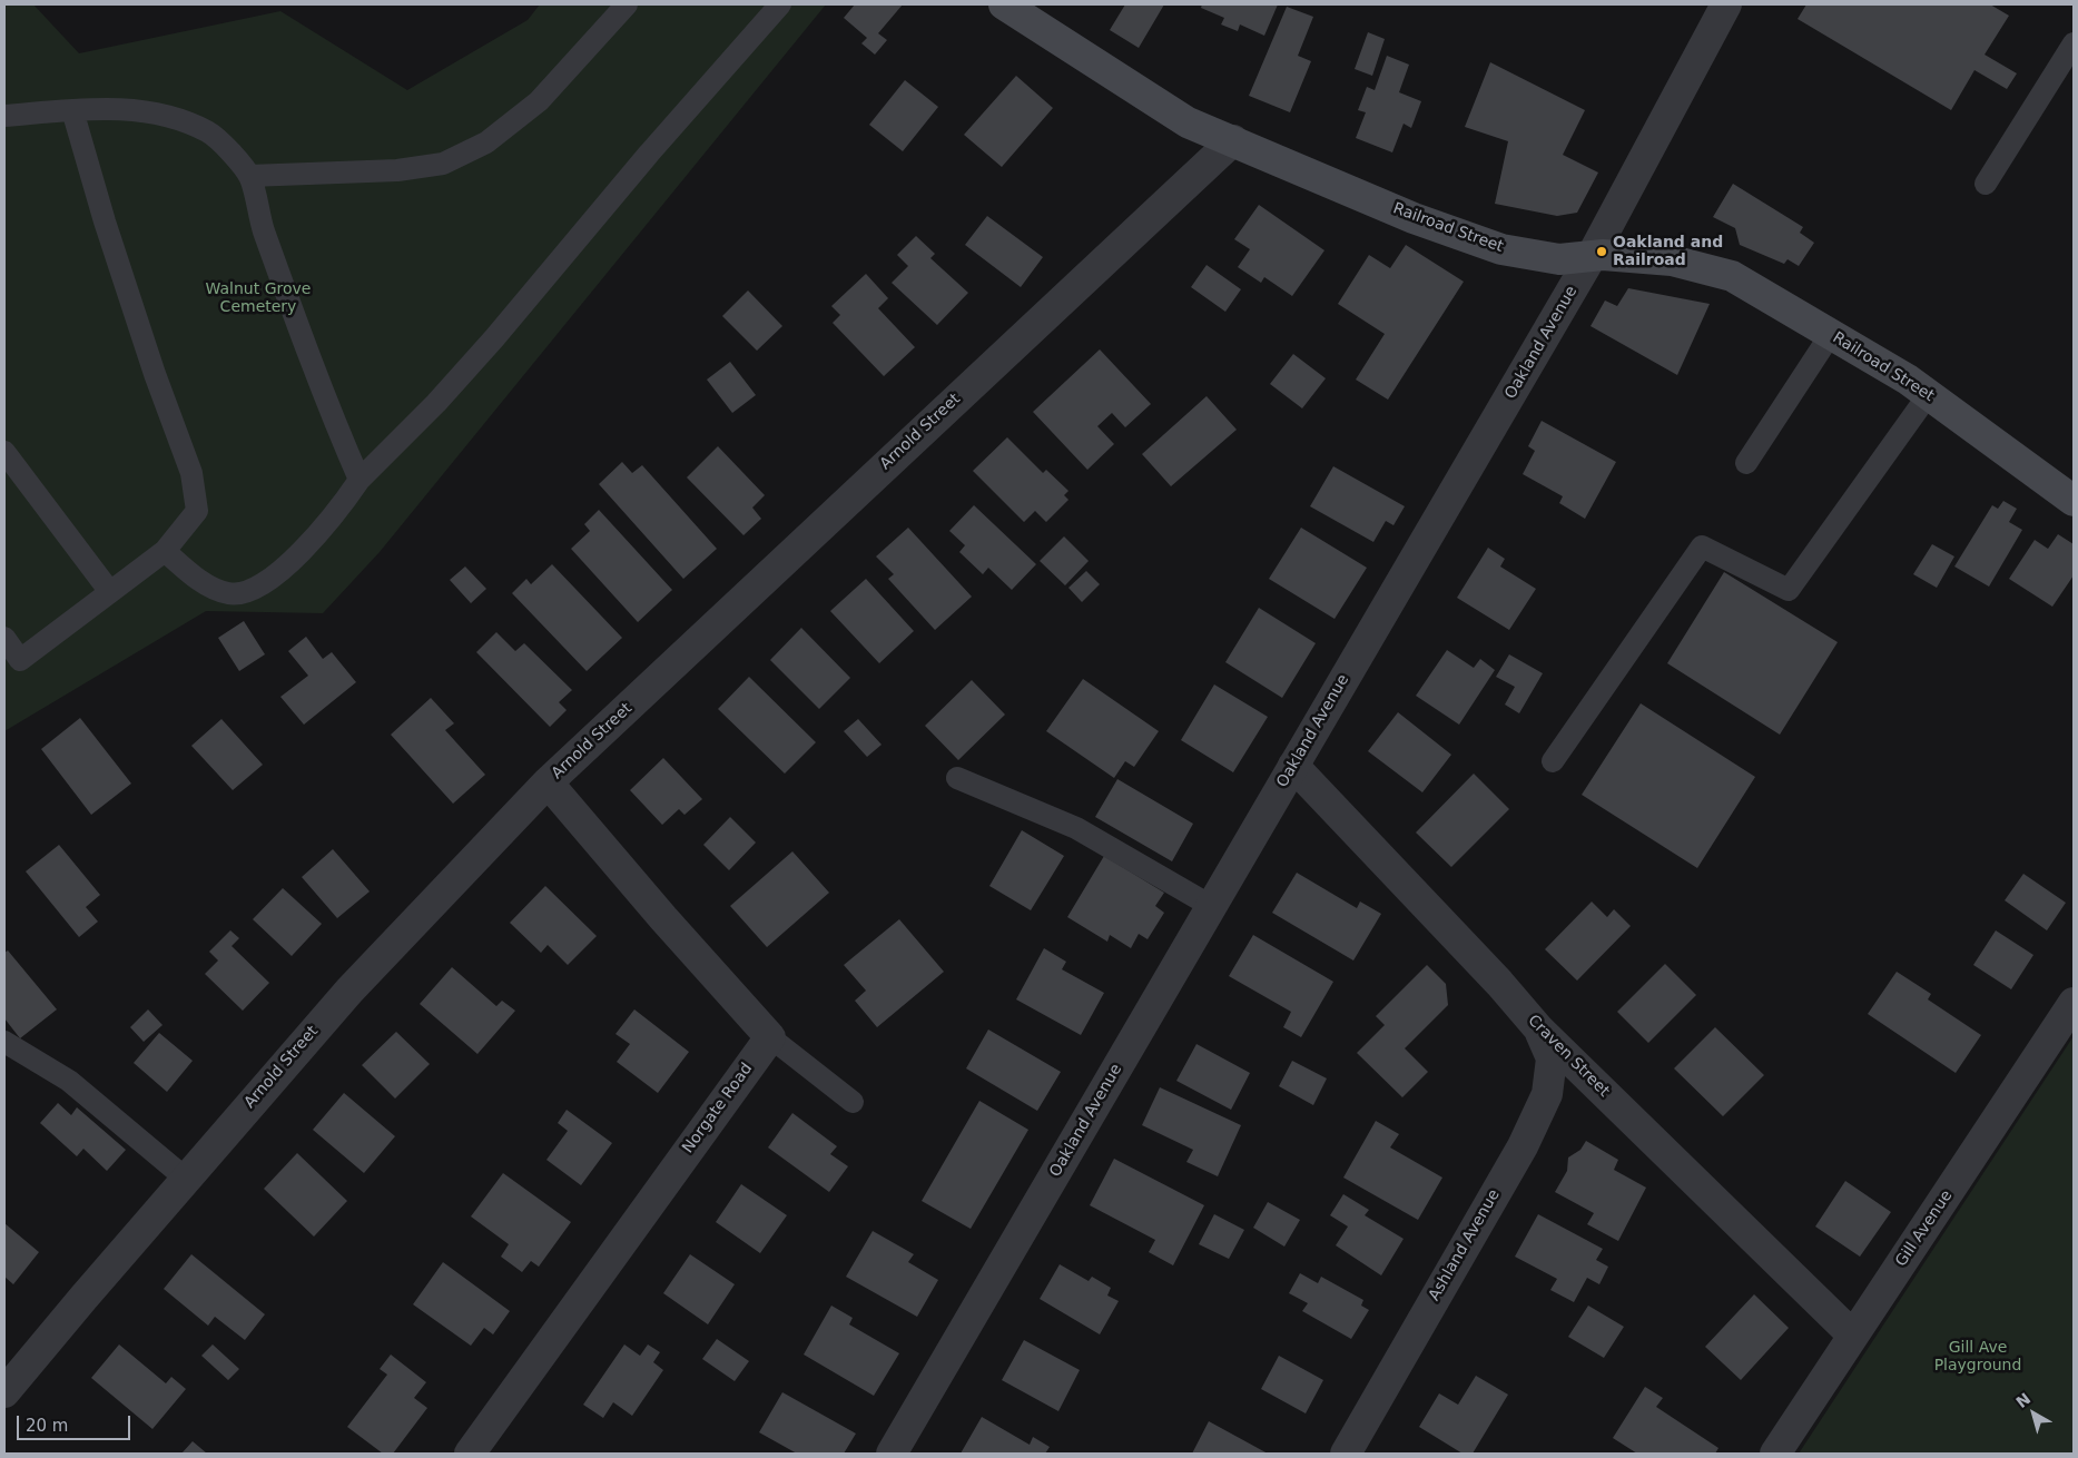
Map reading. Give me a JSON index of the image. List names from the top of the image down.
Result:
{
  "streets": {
    "main road": ["Railroad Street"],
    "street": [
      "Oakland Avenue",
      "Arnold Street",
      "Craven Street",
      "Norgate Road",
      "Gill Avenue",
      "Ashland Avenue"
    ]
  },
  "crossings": [
    ["Railroad Street", "Oakland Avenue"],
    ["Railroad Street", "Arnold Street"],
    ["Oakland Avenue", "Craven Street"],
    ["Craven Street", "Gill Avenue"],
    ["Craven Street", "Ashland Avenue"]
  ],
  "parks": ["Walnut Grove Cemetery", "Gill Ave Playground"],
  "places": ["Oakland and Railroad"],
  "scale_bar": "20 m",
  "north": "top left"
}
